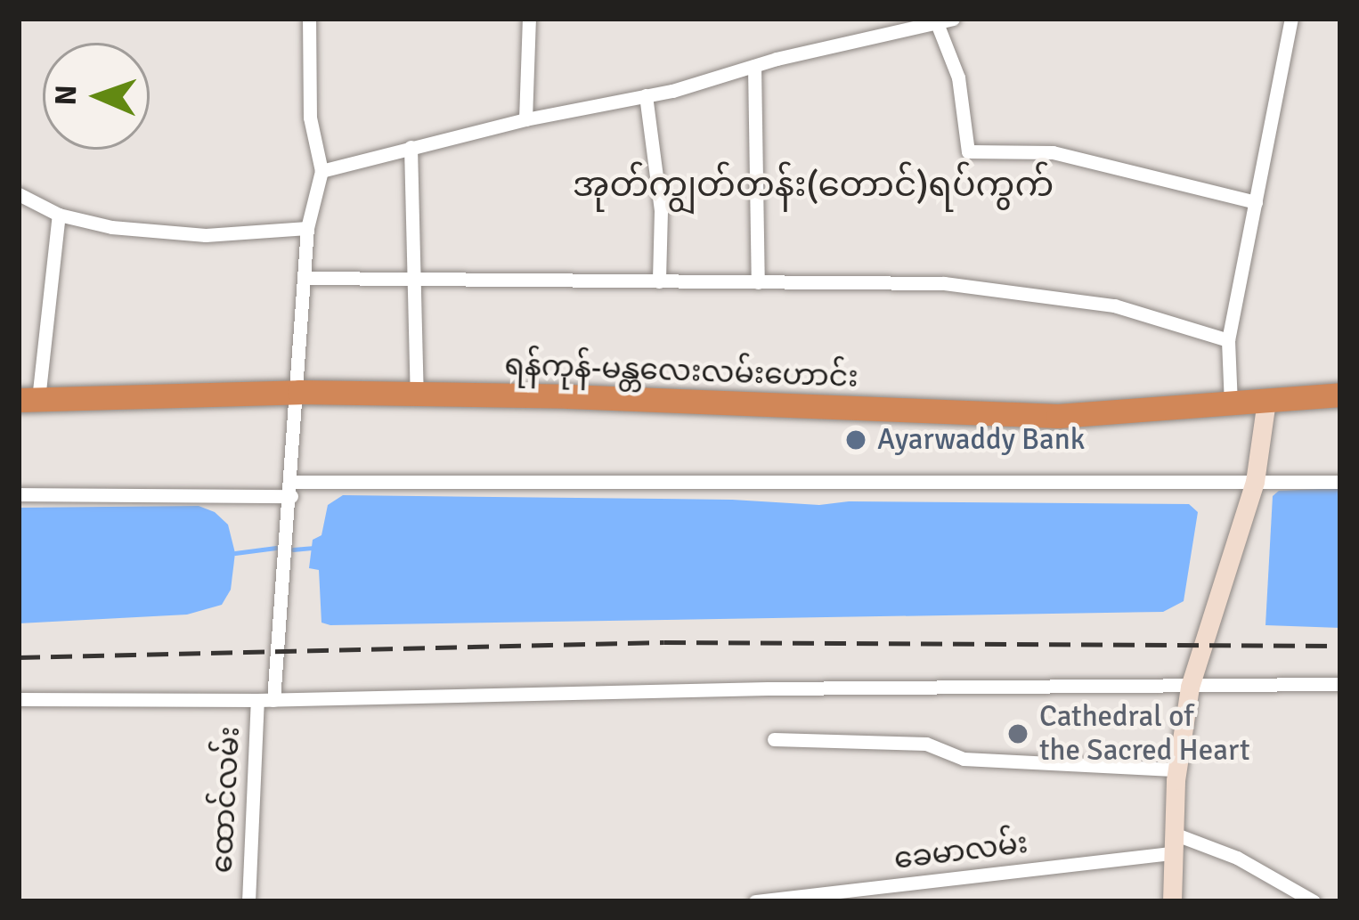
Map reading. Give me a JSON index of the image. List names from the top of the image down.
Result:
{
  "streets": {
    "highway": ["ရန်ကုန်-မန္တလေးလမ်းဟောင်း"],
    "street": ["ထောင်လမ်း", "ခေမာလမ်း"]
  },
  "districts": ["အုတ်ကျွတ်တန်း(တောင်)ရပ်ကွက်"],
  "places": ["Ayarwaddy Bank", "Cathedral of the Sacred Heart"],
  "north": "left"
}
